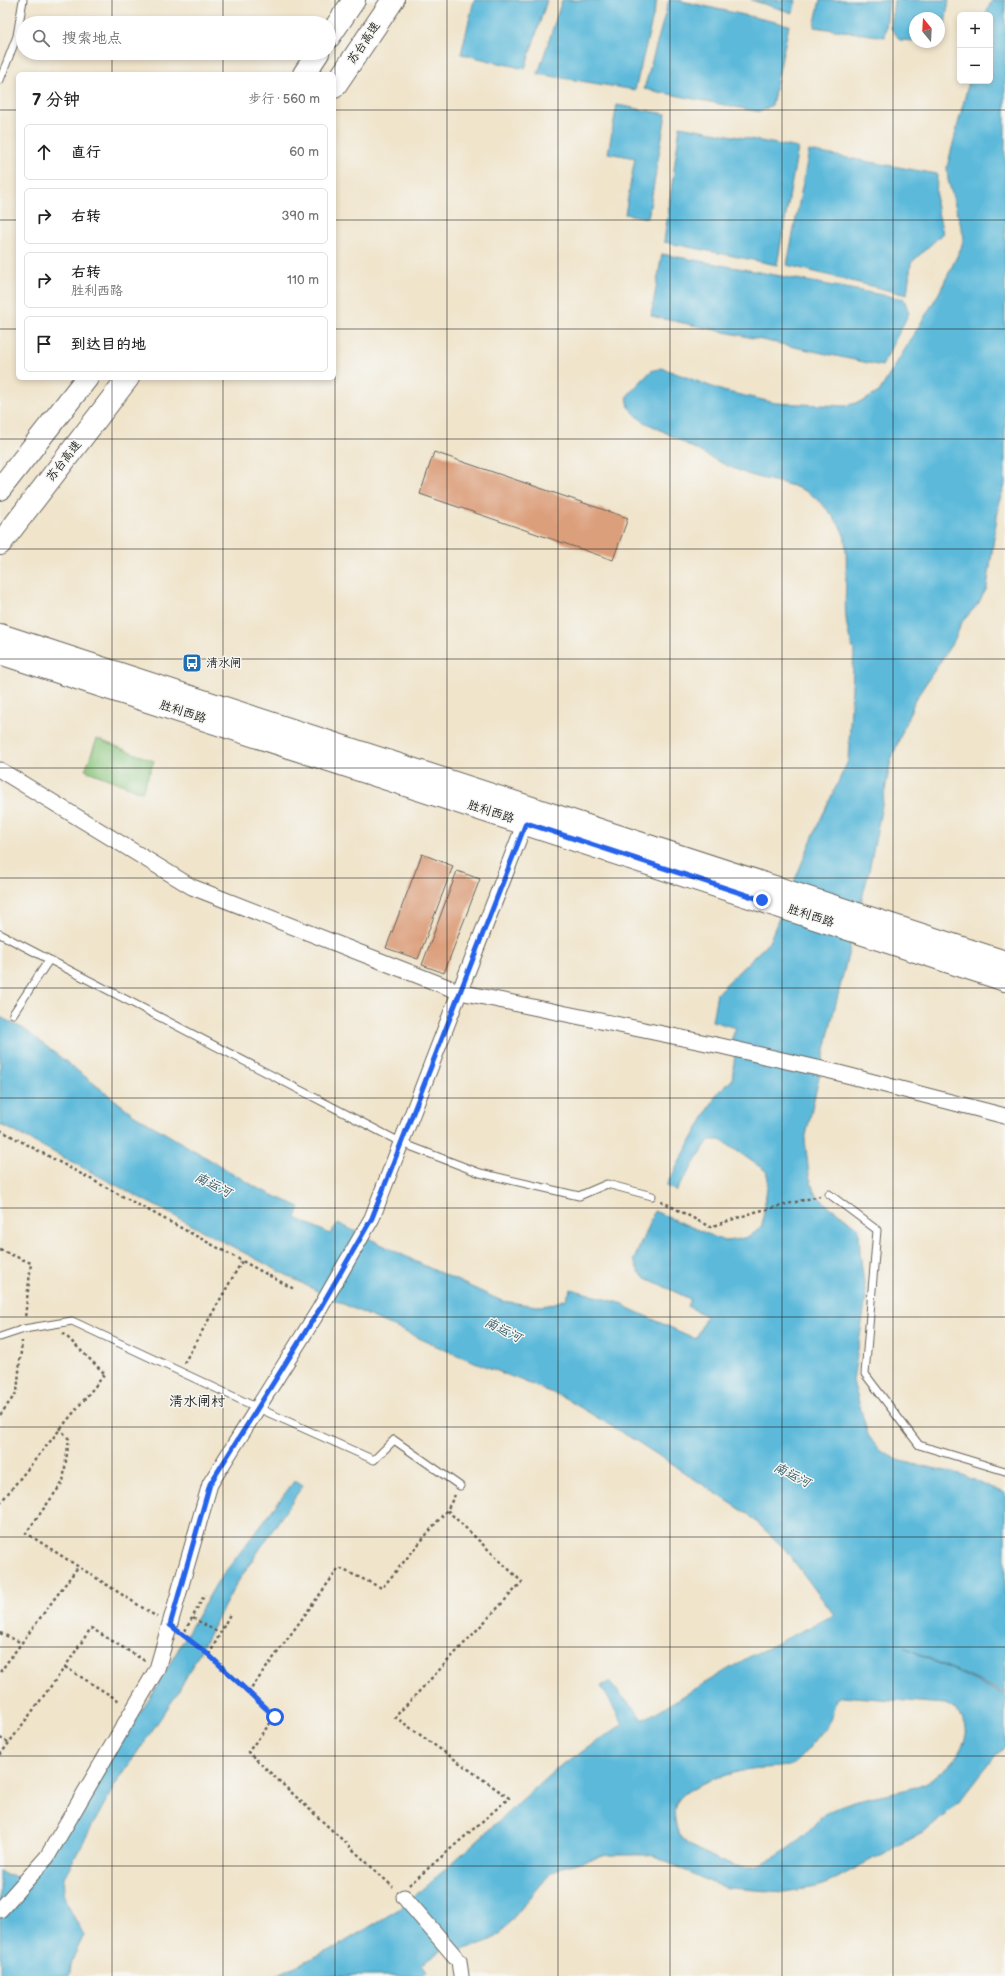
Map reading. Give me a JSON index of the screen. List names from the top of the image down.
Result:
{
  "streets": {
    "main road": ["苏台高速", "胜利西路"]
  },
  "districts": ["清水闸村"],
  "water": ["南运河"],
  "places": {
    "bus stop": ["清水闸"]
  },
  "north": "top",
  "page": {
    "map_buttons": ["+", "−"],
    "search": "搜索地点",
    "heading": ["7 分钟", "步行 · 560 m"],
    "list": [
      ["直行", "60 m"],
      ["右转", "390 m"],
      ["右转", "胜利西路", "110 m"],
      "到达目的地"
    ]
  }
}
